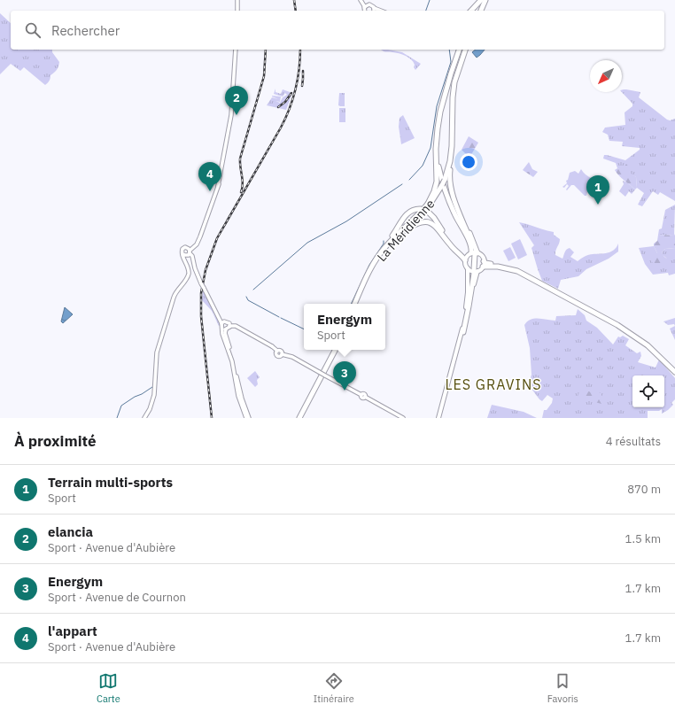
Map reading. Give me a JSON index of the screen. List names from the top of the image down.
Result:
{
  "streets": {
    "highway": ["La Méridienne"]
  },
  "districts": ["LES GRAVINS"],
  "north": "bottom left",
  "page": {
    "search": "Rechercher",
    "pins": [
      "2",
      "4",
      "1",
      "3"
    ],
    "popup": ["Energym", "Sport"],
    "heading": ["À proximité", "4 résultats"],
    "list": [
      {
        "mark": "1",
        "name": "Terrain multi-sports",
        "note": "Sport",
        "value": "870 m"
      },
      {
        "mark": "2",
        "name": "elancia",
        "note": "Sport · Avenue d'Aubière",
        "value": "1.5 km"
      },
      {
        "mark": "3",
        "name": "Energym",
        "note": "Sport · Avenue de Cournon",
        "value": "1.7 km"
      },
      {
        "mark": "4",
        "name": "l'appart",
        "note": "Sport · Avenue d'Aubière",
        "value": "1.7 km"
      }
    ],
    "nav": ["Carte", "Itinéraire", "Favoris"]
  }
}
